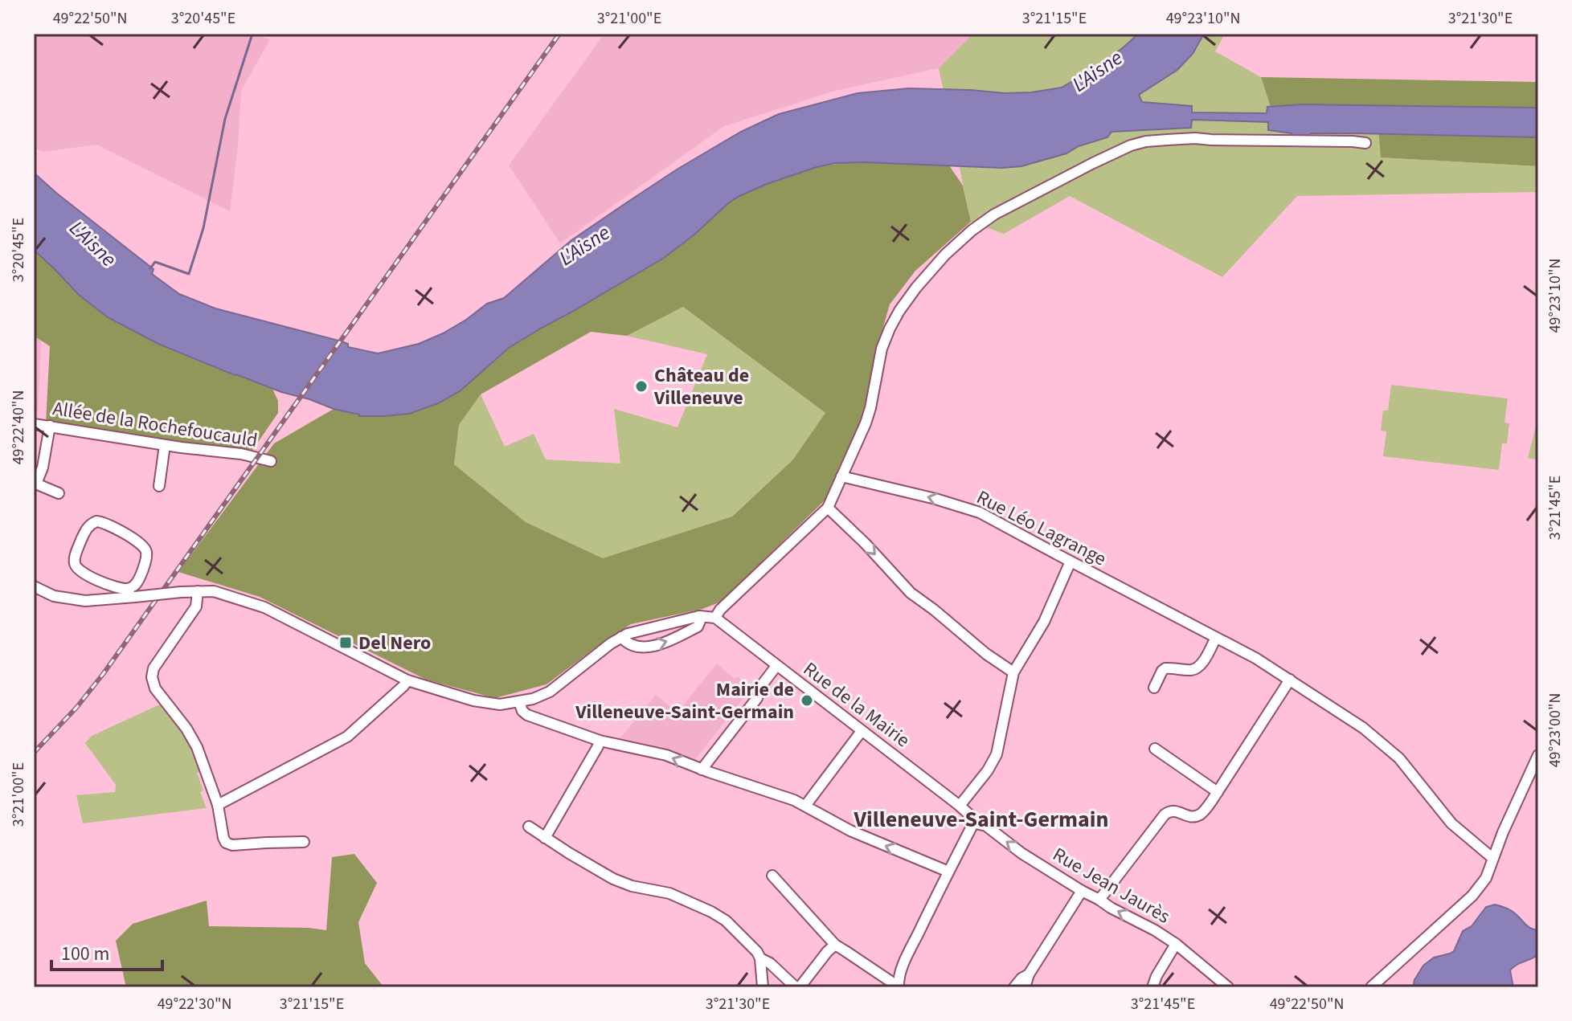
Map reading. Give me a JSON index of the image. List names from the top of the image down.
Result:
{
  "streets": {
    "street": [
      "Allée de la Rochefoucauld",
      "Rue Léo Lagrange",
      "Rue de la Mairie",
      "Rue Jean Jaurès"
    ]
  },
  "crossings": [
    ["Rue de la Mairie", "Rue Jean Jaurès"]
  ],
  "one_way": ["Rue Jean Jaurès"],
  "districts": ["Villeneuve-Saint-Germain"],
  "water": ["L'Aisne"],
  "places": {
    "other": ["Château de Villeneuve", "Mairie de Villeneuve-Saint-Germain"],
    "transit": ["Del Nero"]
  },
  "scale_bar": "100 m",
  "coordinates": [
    "49°22'50\"N",
    "3°20'45\"E",
    "3°21'00\"E",
    "3°21'15\"E",
    "49°23'10\"N",
    "3°21'30\"E",
    "49°22'40\"N",
    "3°21'45\"E",
    "49°23'00\"N",
    "49°22'30\"N"
  ]
}
